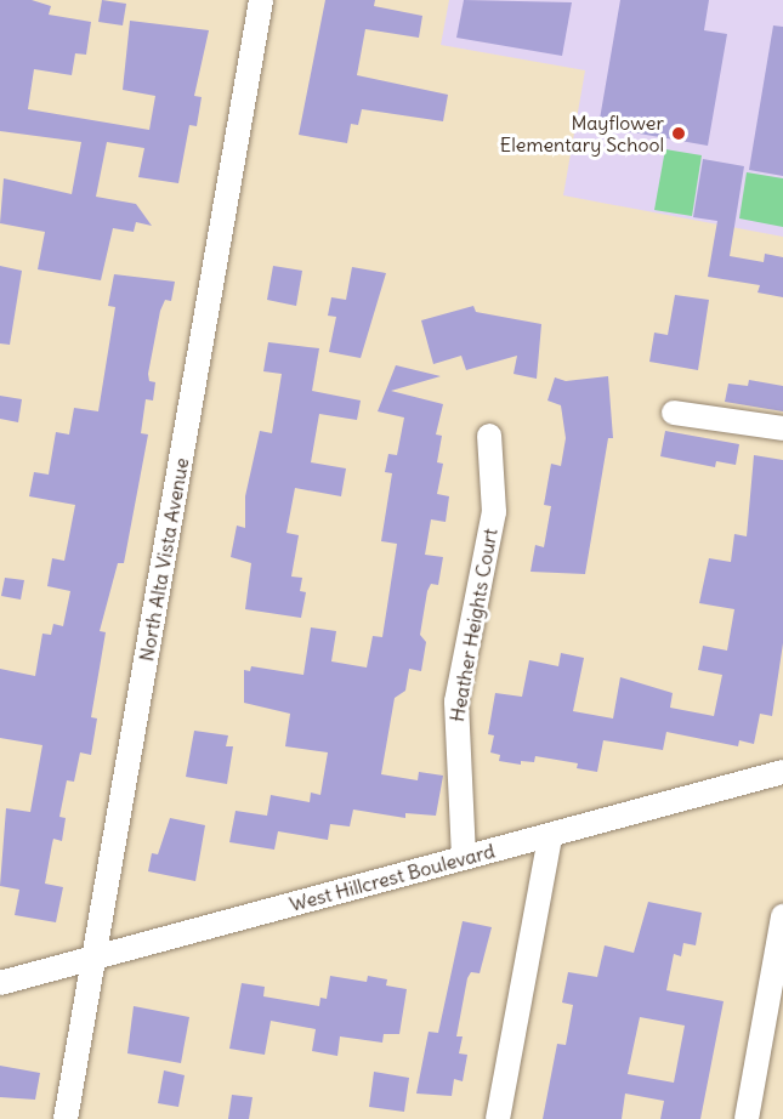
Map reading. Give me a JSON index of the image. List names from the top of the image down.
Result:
{
  "streets": {
    "street": ["North Alta Vista Avenue", "Heather Heights Court", "West Hillcrest Boulevard"]
  },
  "crossings": [
    ["North Alta Vista Avenue", "West Hillcrest Boulevard"],
    ["Heather Heights Court", "West Hillcrest Boulevard"]
  ],
  "places": ["Mayflower Elementary School"]
}
